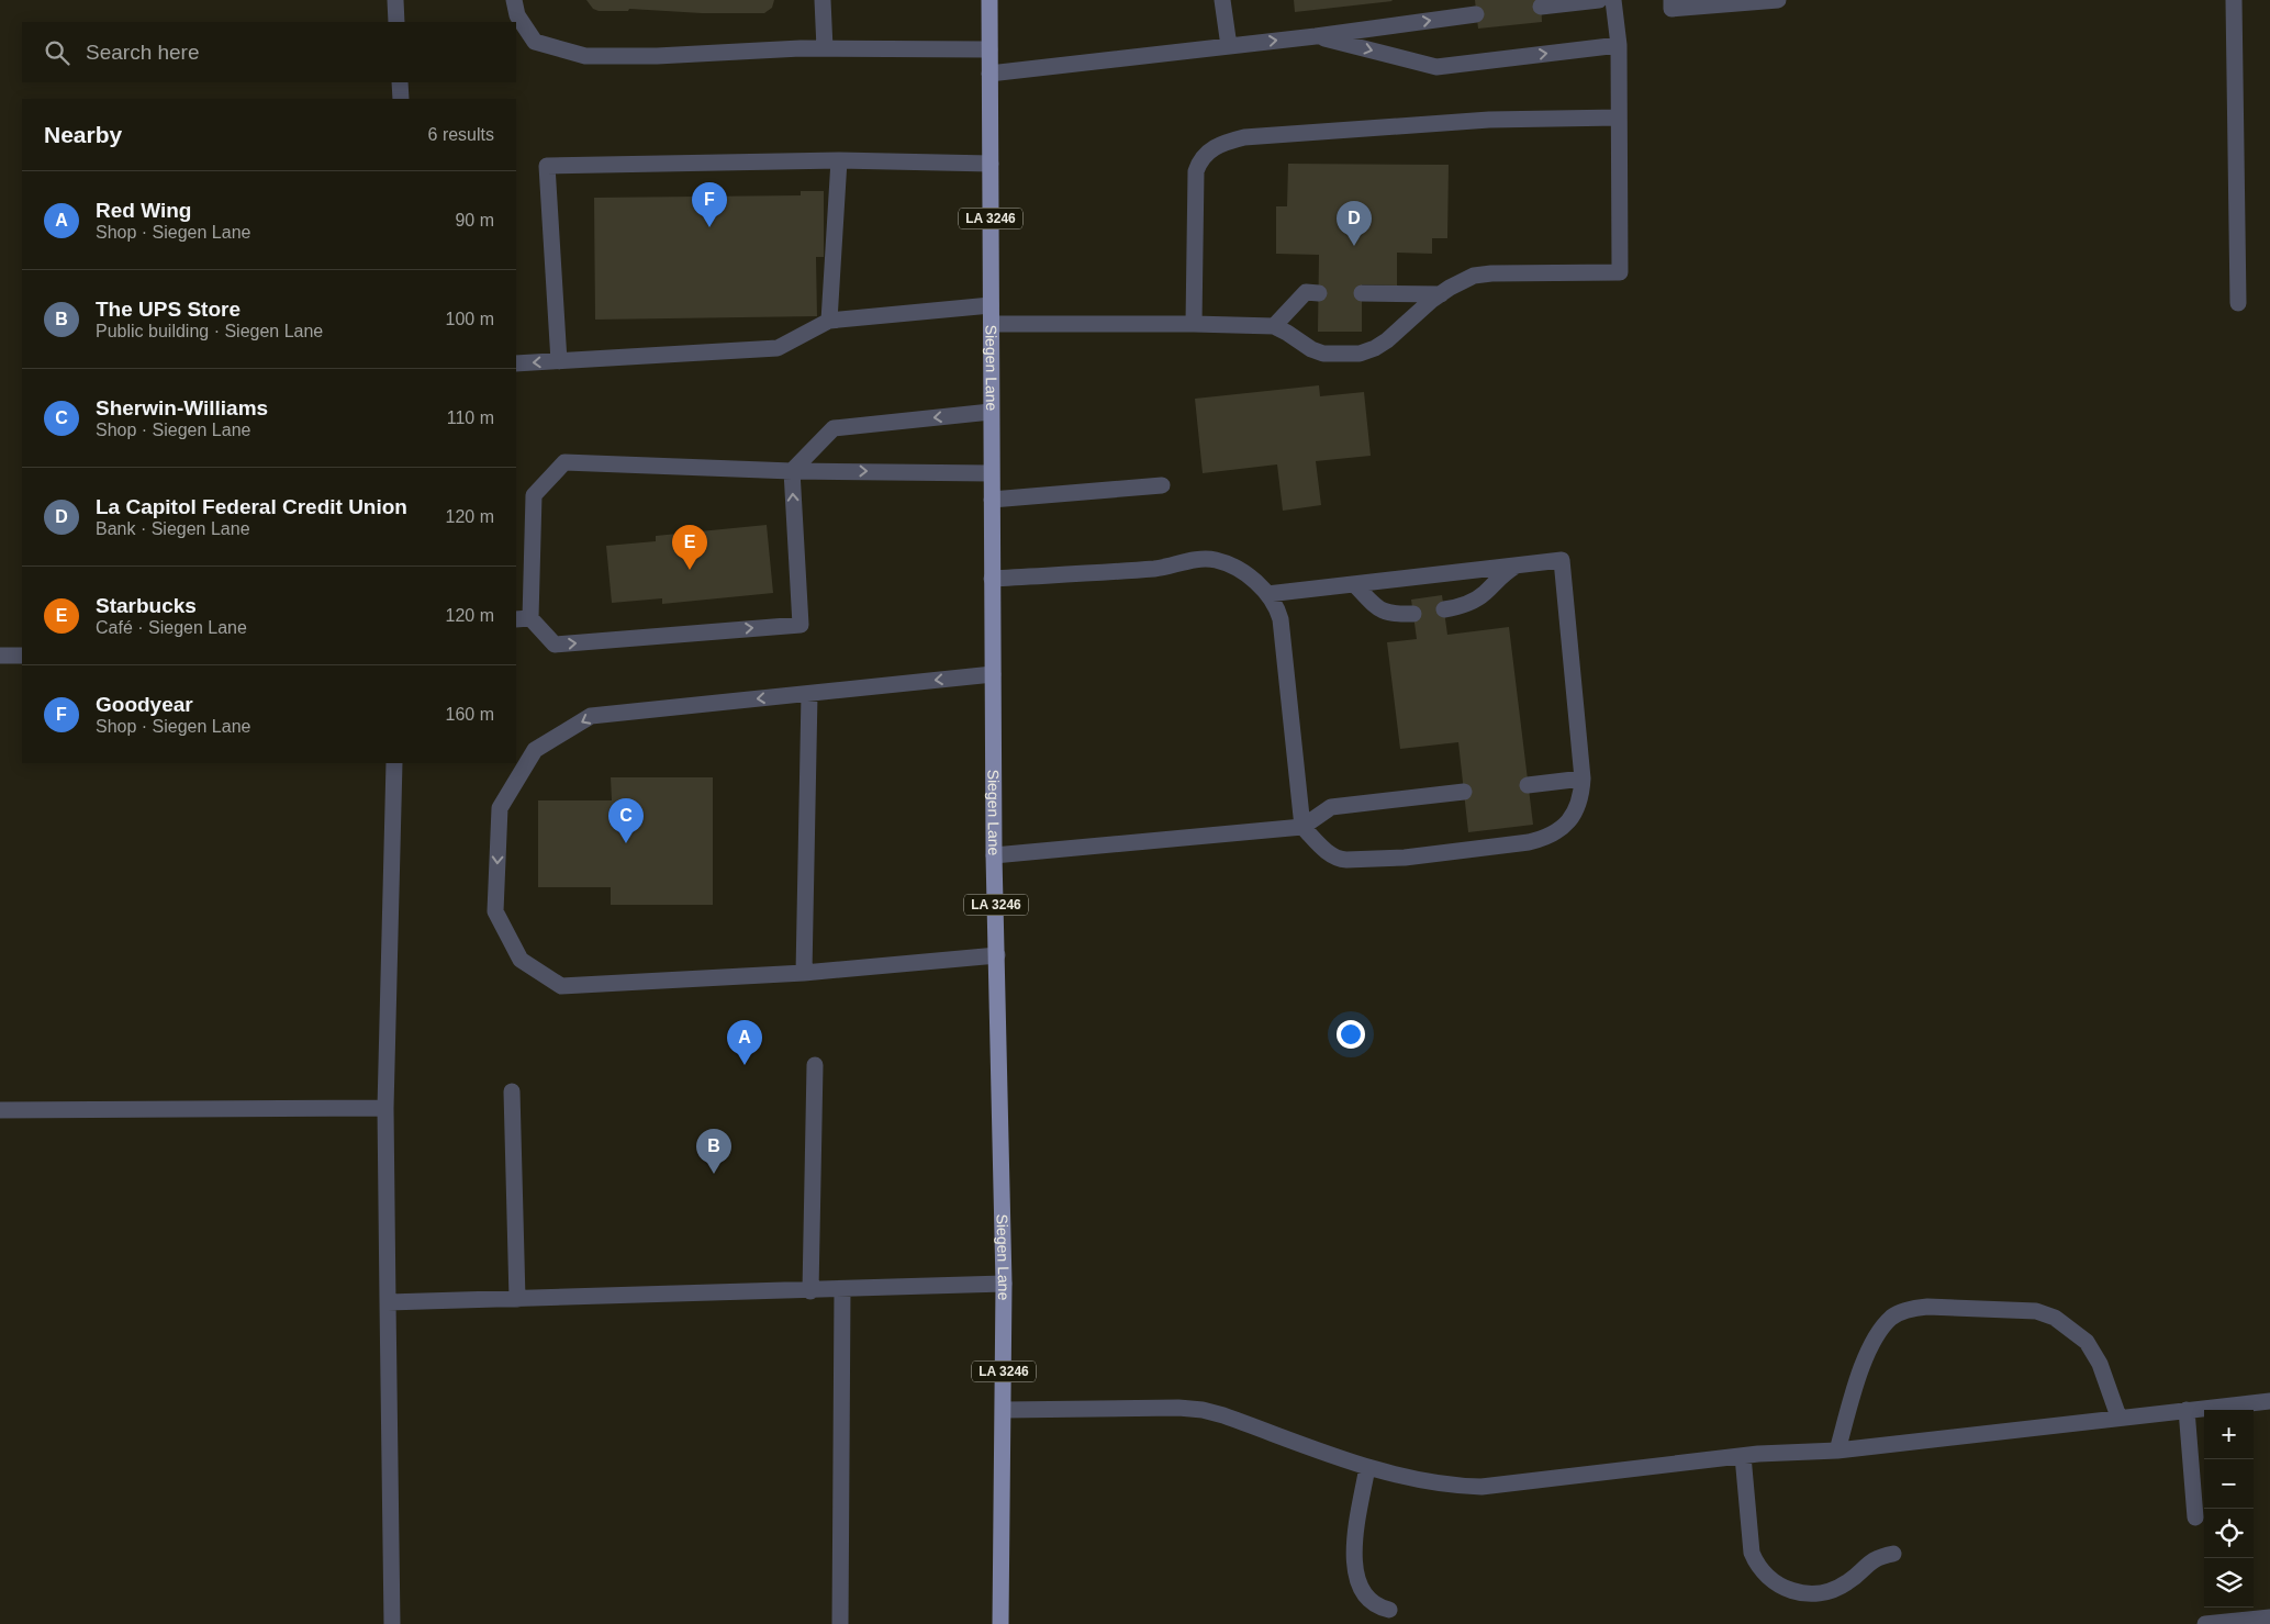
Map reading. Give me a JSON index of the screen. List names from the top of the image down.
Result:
{
  "streets": {
    "main road": ["LA 3246", "Siegen Lane"]
  },
  "page": {
    "search": "Search here",
    "heading": ["Nearby", "6 results"],
    "list": [
      {
        "mark": "A",
        "name": "Red Wing",
        "note": "Shop · Siegen Lane",
        "value": "90 m"
      },
      {
        "mark": "B",
        "name": "The UPS Store",
        "note": "Public building · Siegen Lane",
        "value": "100 m"
      },
      {
        "mark": "C",
        "name": "Sherwin-Williams",
        "note": "Shop · Siegen Lane",
        "value": "110 m"
      },
      {
        "mark": "D",
        "name": "La Capitol Federal Credit Union",
        "note": "Bank · Siegen Lane",
        "value": "120 m"
      },
      {
        "mark": "E",
        "name": "Starbucks",
        "note": "Café · Siegen Lane",
        "value": "120 m"
      },
      {
        "mark": "F",
        "name": "Goodyear",
        "note": "Shop · Siegen Lane",
        "value": "160 m"
      }
    ],
    "pins": [
      "F",
      "D",
      "E",
      "C",
      "A",
      "B"
    ],
    "map_buttons": ["+", "−"]
  }
}
